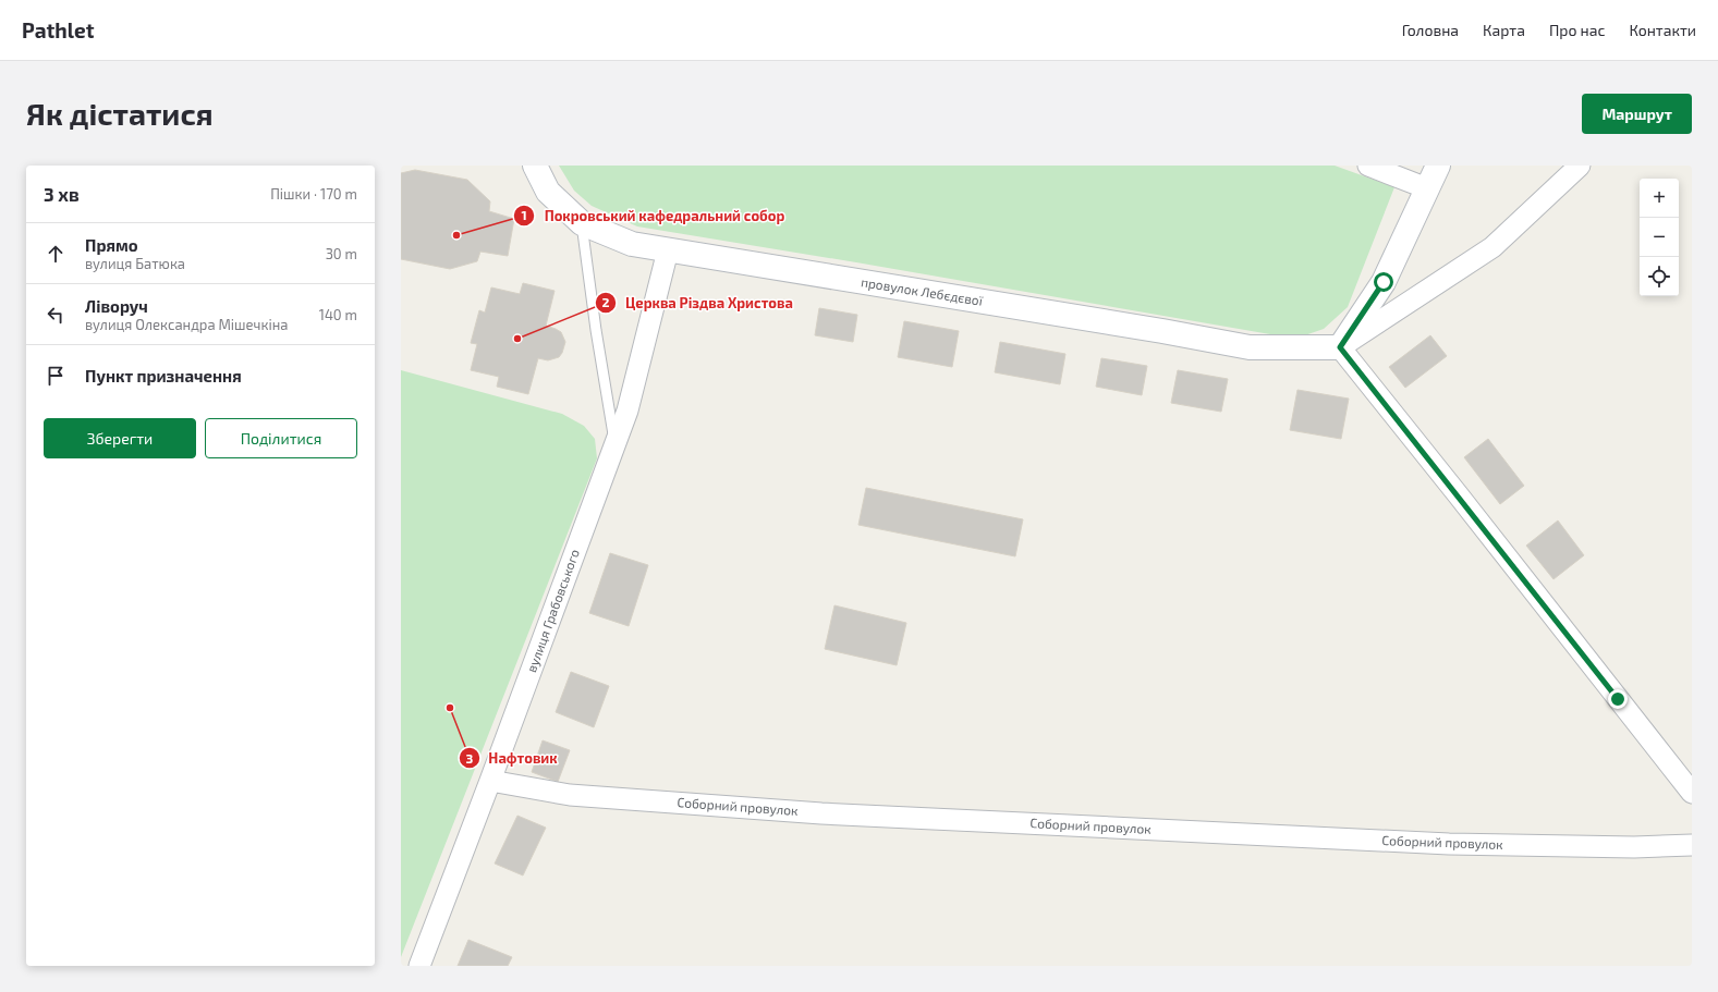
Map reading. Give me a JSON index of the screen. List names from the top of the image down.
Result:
{
  "streets": {
    "street": ["провулок Лебєдєвої", "вулиця Грабовського", "Соборний провулок"]
  },
  "crossings": [
    ["провулок Лебєдєвої", "вулиця Грабовського"],
    ["вулиця Грабовського", "Соборний провулок"]
  ],
  "places": ["Покровський кафедральний собор", "Церква Різдва Христова", "Нафтовик"],
  "page": {
    "header": "Pathlet",
    "nav": [
      "Головна",
      "Карта",
      "Про нас",
      "Контакти"
    ],
    "buttons": [
      "Маршрут",
      ["Зберегти", "Поділитися"]
    ],
    "title": "Як дістатися",
    "heading": ["3 хв", "Пішки · 170 m"],
    "map_buttons": ["+", "−"],
    "list": [
      ["Прямо", "вулиця Батюка", "30 m"],
      ["Ліворуч", "вулиця Олександра Мішечкіна", "140 m"],
      "Пункт призначення"
    ]
  }
}
